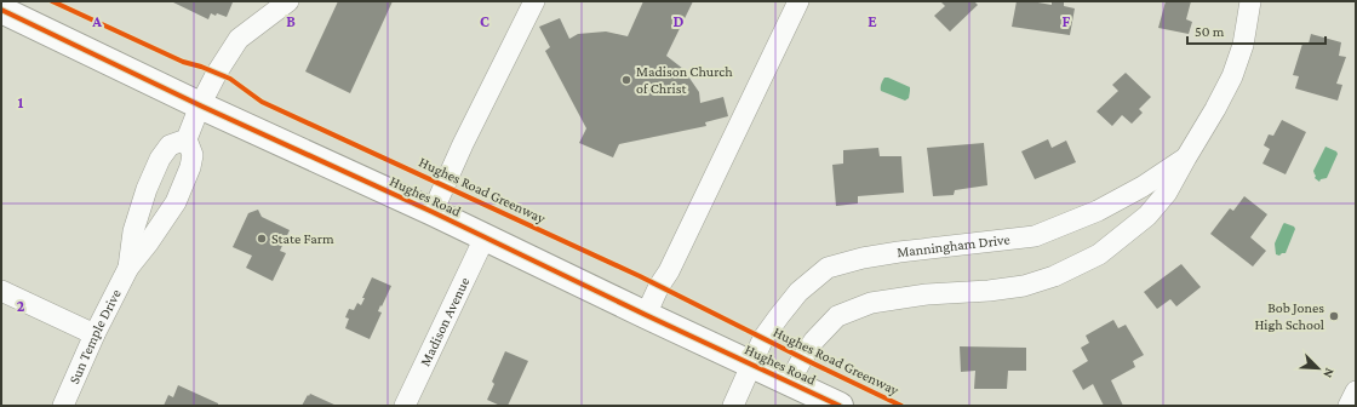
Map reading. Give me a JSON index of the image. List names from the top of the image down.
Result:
{
  "streets": {
    "main road": ["Hughes Road"],
    "street": ["Manningham Drive", "Madison Avenue", "Sun Temple Drive"],
    "cycle path": ["Hughes Road Greenway"]
  },
  "crossings": [
    ["Hughes Road", "Manningham Drive"],
    ["Hughes Road", "Madison Avenue"]
  ],
  "places": ["Madison Church of Christ", "State Farm", "Bob Jones High School"],
  "scale_bar": "50 m",
  "north": "bottom right",
  "grid": {
    "columns": [
      "A",
      "B",
      "C",
      "D",
      "E",
      "F"
    ],
    "rows": ["1", "2"]
  }
}
